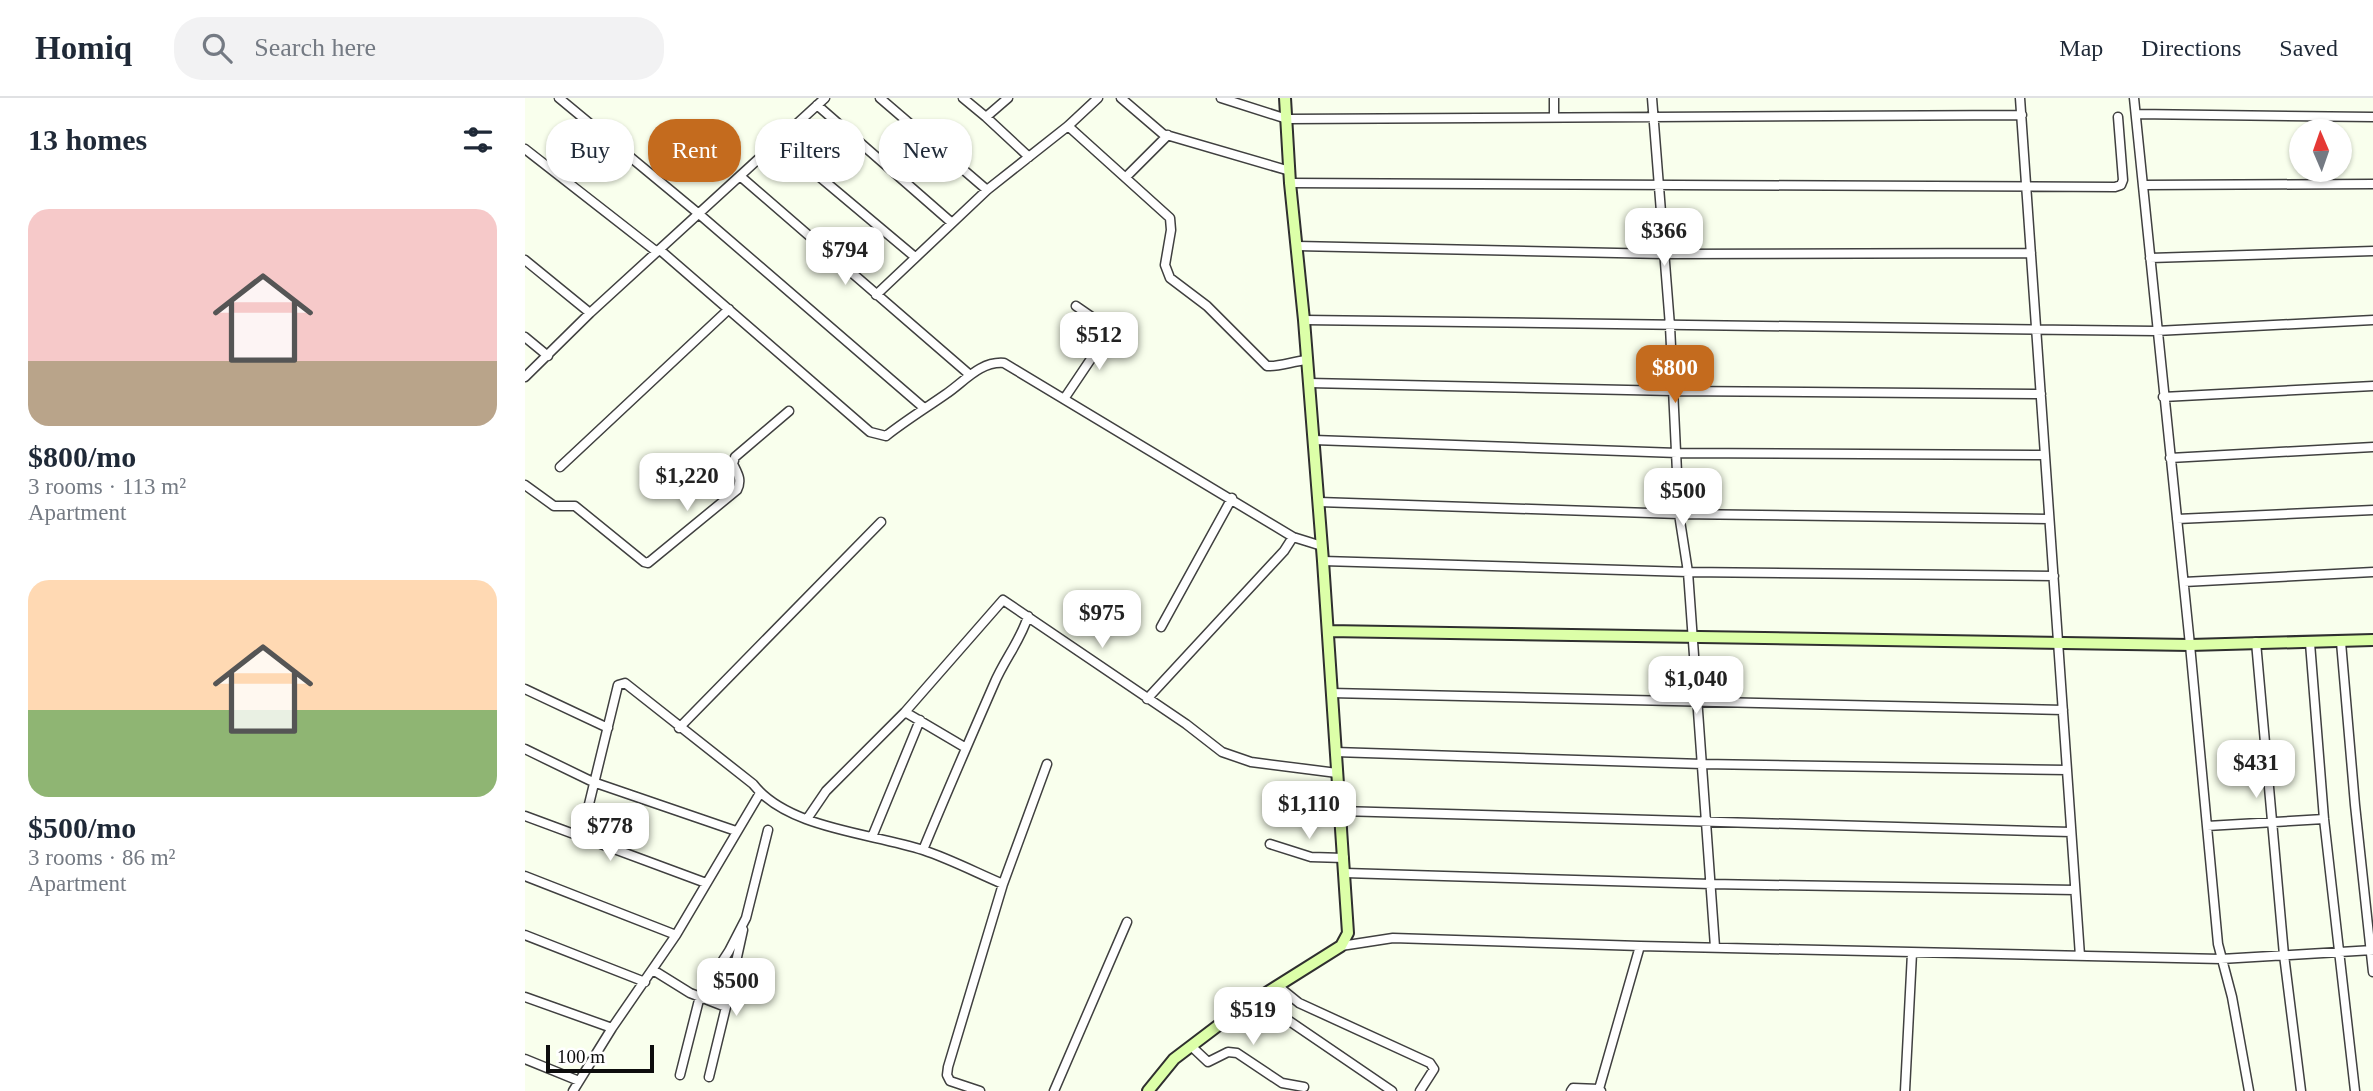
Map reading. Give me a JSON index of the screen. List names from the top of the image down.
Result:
{
  "scale_bar": "100 m",
  "north": "top",
  "page": {
    "header": "Homiq",
    "search": "Search here",
    "nav": ["Map", "Directions", "Saved"],
    "heading": "13 homes",
    "chip": [
      "Buy",
      "Rent",
      "Filters",
      "New"
    ],
    "list": [
      {
        "name": "$800/mo",
        "note": "3 rooms · 113 m² · Apartment"
      },
      {
        "name": "$500/mo",
        "note": "3 rooms · 86 m² · Apartment"
      }
    ],
    "price": [
      "$366",
      "$794",
      "$512",
      "$800",
      "$1,220",
      "$500",
      "$975",
      "$1,040",
      "$431",
      "$1,110",
      "$778",
      "$500",
      "$519"
    ],
    "scale": "100 m"
  }
}
